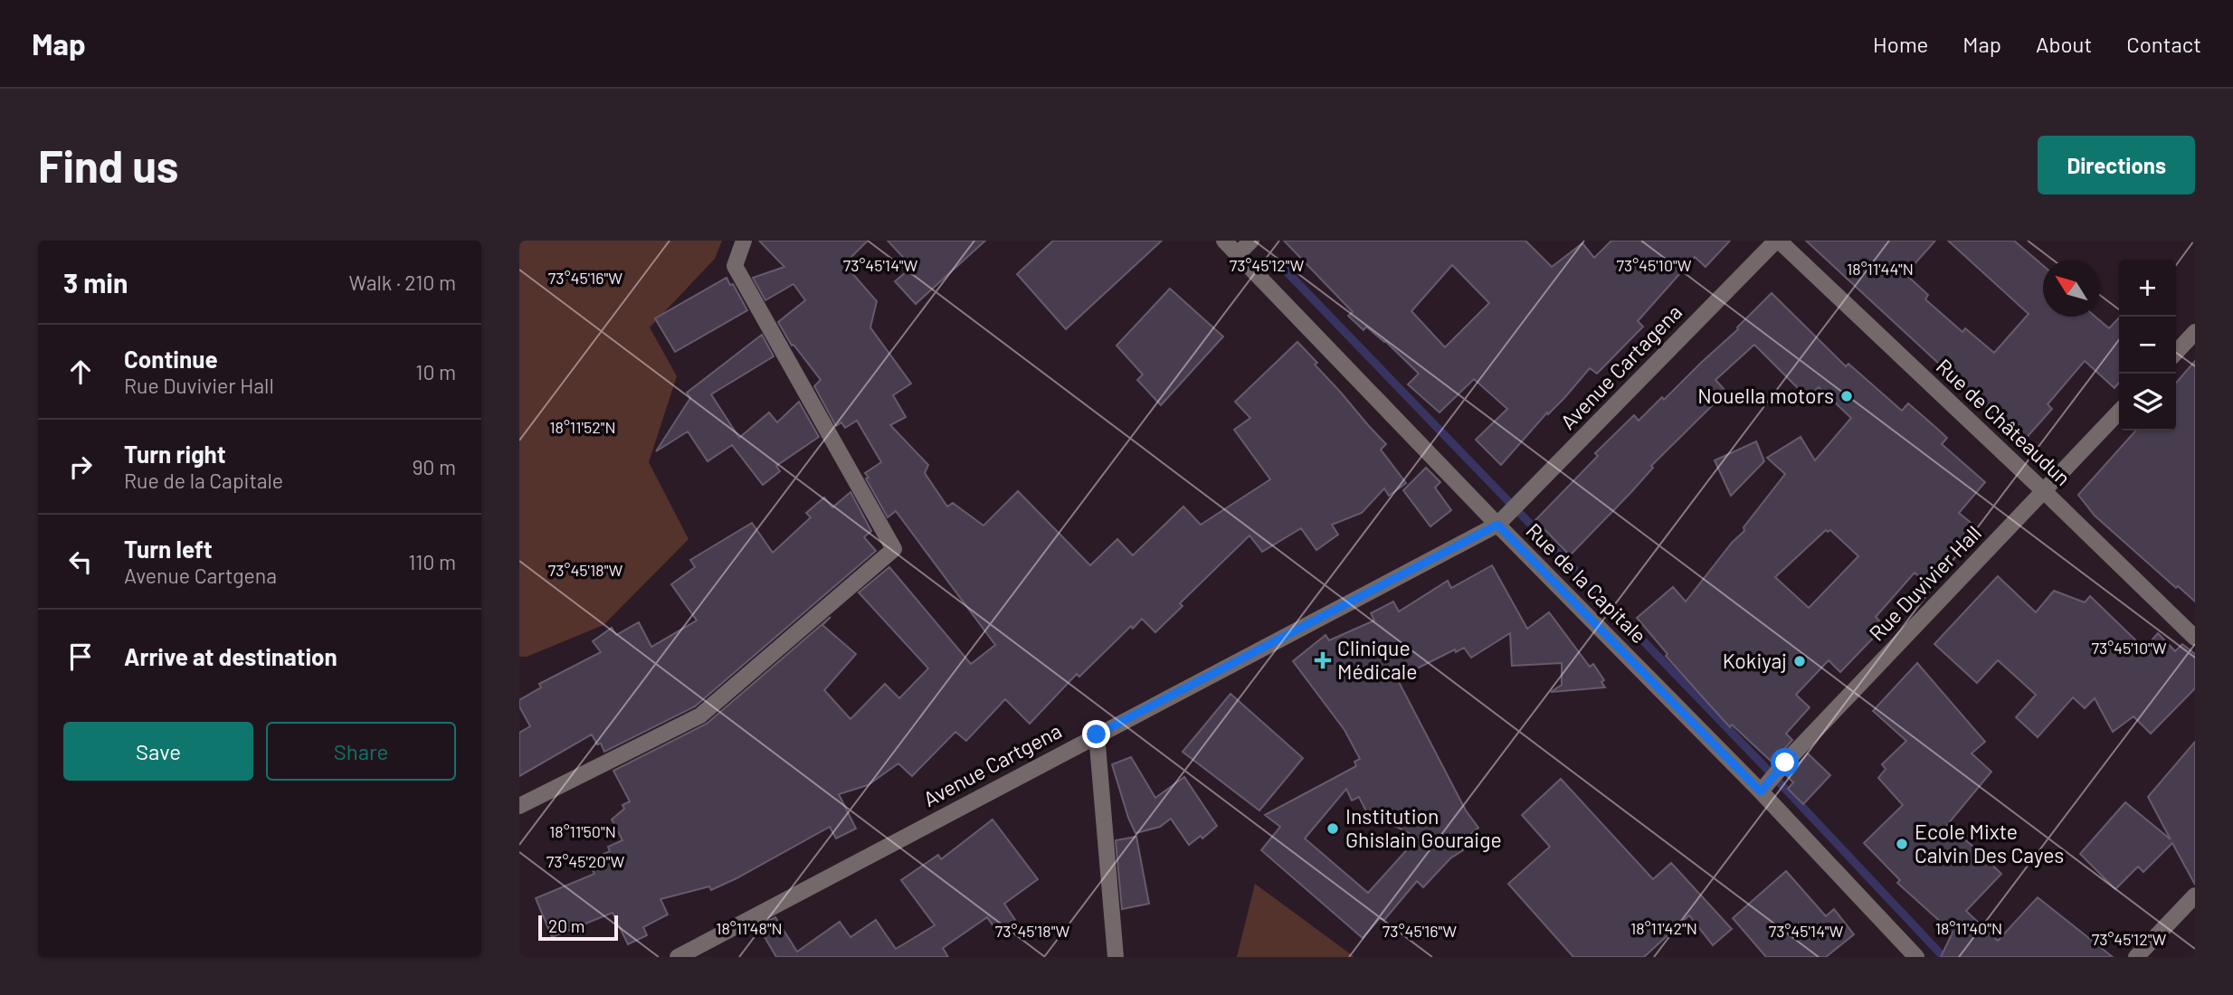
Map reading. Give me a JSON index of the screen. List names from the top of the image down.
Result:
{
  "streets": {
    "street": [
      "Avenue Cartagena",
      "Rue de Châteaudun",
      "Rue de la Capitale",
      "Rue Duvivier Hall",
      "Avenue Cartgena"
    ]
  },
  "crossings": [
    ["Avenue Cartagena", "Rue de Châteaudun"],
    ["Avenue Cartagena", "Rue de la Capitale"],
    ["Avenue Cartagena", "Avenue Cartgena"],
    ["Rue de Châteaudun", "Rue Duvivier Hall"],
    ["Rue de la Capitale", "Rue Duvivier Hall"],
    ["Rue de la Capitale", "Avenue Cartgena"]
  ],
  "places": {
    "other": [
      "Nouella motors",
      "Kokiyaj",
      "Institution Ghislain Gouraige",
      "Ecole Mixte Calvin Des Cayes"
    ],
    "health": ["Clinique Médicale"]
  },
  "scale_bar": "20 m",
  "north": "top left",
  "page": {
    "header": "Map",
    "nav": [
      "Home",
      "Map",
      "About",
      "Contact"
    ],
    "buttons": [
      "Directions",
      ["Save", "Share"]
    ],
    "title": "Find us",
    "heading": ["3 min", "Walk · 210 m"],
    "map_buttons": ["+", "−"],
    "list": [
      ["Continue", "Rue Duvivier Hall", "10 m"],
      ["Turn right", "Rue de la Capitale", "90 m"],
      ["Turn left", "Avenue Cartgena", "110 m"],
      "Arrive at destination"
    ],
    "scale": "20 m"
  },
  "coordinates": [
    "73°45'14\"W",
    "73°45'12\"W",
    "73°45'10\"W",
    "18°11'44\"N",
    "73°45'16\"W",
    "18°11'52\"N",
    "73°45'18\"W",
    "18°11'50\"N",
    "73°45'20\"W",
    "18°11'48\"N",
    "18°11'42\"N",
    "18°11'40\"N"
  ]
}
